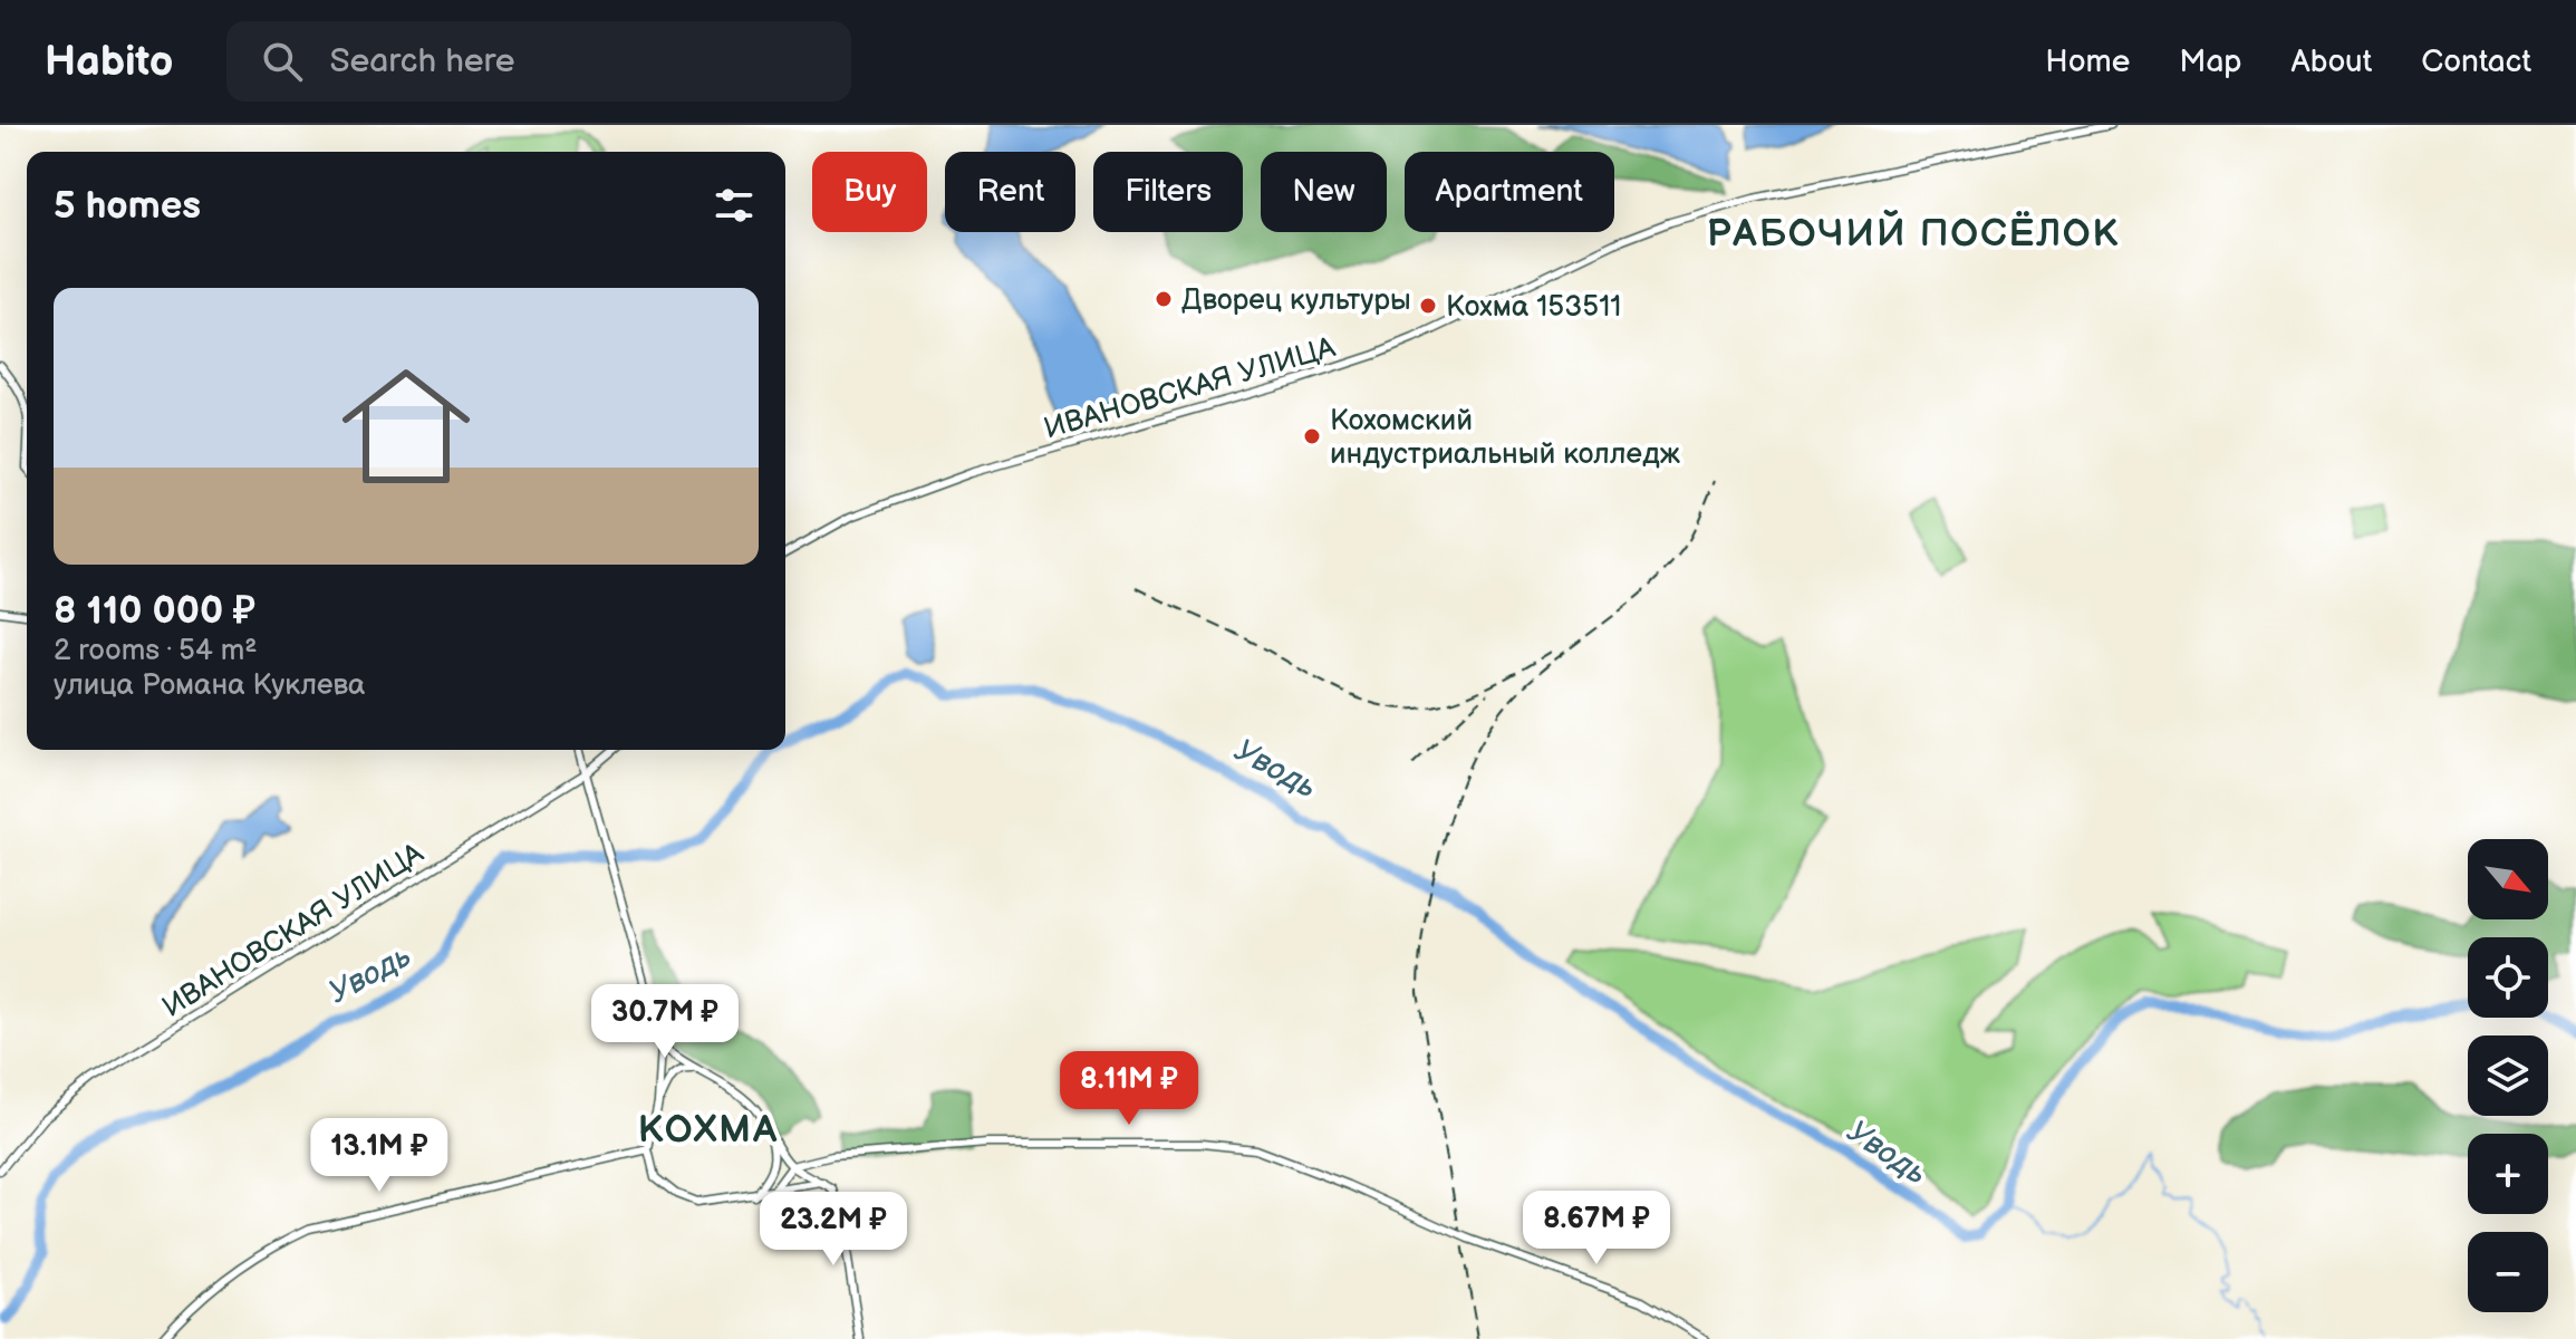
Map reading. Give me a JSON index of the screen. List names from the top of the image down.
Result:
{
  "streets": {
    "main road": ["ИВАНОВСКАЯ УЛИЦА"]
  },
  "districts": ["РАБОЧИЙ ПОСЁЛОК", "КОХМА"],
  "water": ["Уводь"],
  "places": ["Дворец культуры", "Кохма 153511", "Кохомский индустриальный колледж"],
  "north": "bottom right",
  "page": {
    "header": "Habito",
    "search": "Search here",
    "nav": [
      "Home",
      "Map",
      "About",
      "Contact"
    ],
    "chip": [
      "Buy",
      "Rent",
      "Filters",
      "New",
      "Apartment"
    ],
    "heading": "5 homes",
    "list": [
      {
        "name": "8 110 000 ₽",
        "note": "2 rooms · 54 m² · улица Романа Куклева"
      }
    ],
    "map_buttons": ["+", "−"],
    "price": [
      "30.7M ₽",
      "8.11M ₽",
      "13.1M ₽",
      "8.67M ₽",
      "23.2M ₽"
    ]
  }
}
